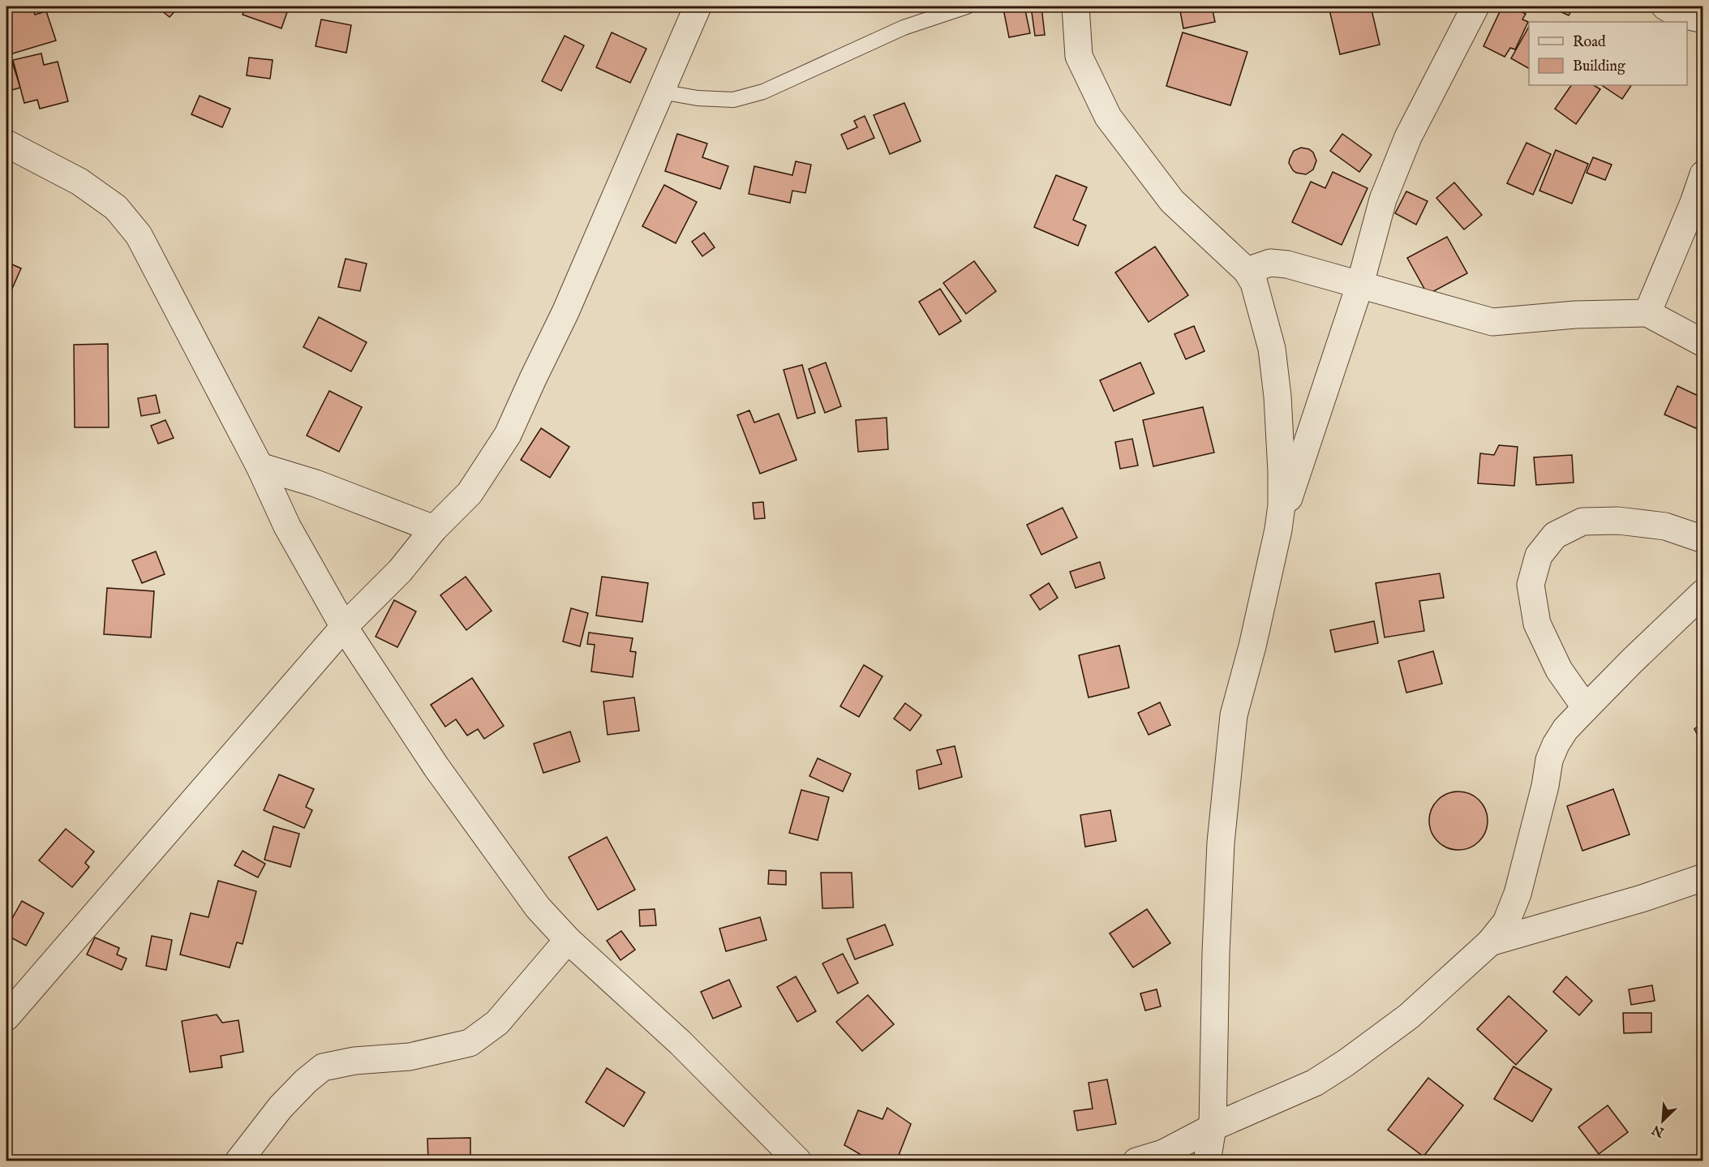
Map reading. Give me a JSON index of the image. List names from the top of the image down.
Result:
{
  "legend": ["Road", "Building"],
  "north": "bottom left"
}
